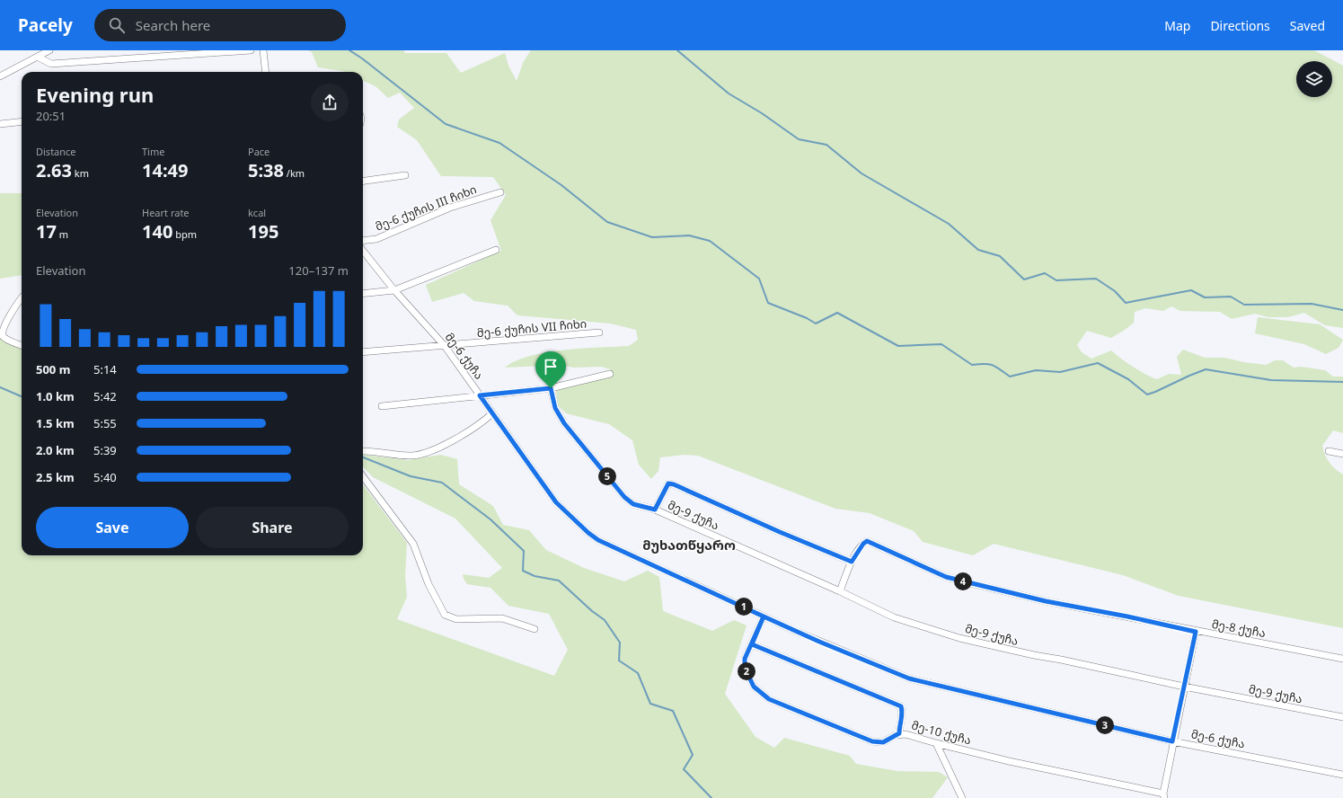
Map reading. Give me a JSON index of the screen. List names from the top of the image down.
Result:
{
  "streets": {
    "street": [
      "მე-6 ქუჩის III ჩიხი",
      "მე-6 ქუჩის VII ჩიხი",
      "მე-6 ქუჩა",
      "მე-9 ქუჩა",
      "მე-8 ქუჩა",
      "მე-10 ქუჩა"
    ]
  },
  "crossings": [
    ["მე-6 ქუჩის VII ჩიხი", "მე-6 ქუჩა"],
    ["მე-6 ქუჩა", "მე-10 ქუჩა"],
    ["მე-9 ქუჩა", "მე-8 ქუჩა"]
  ],
  "districts": ["მუხათწყარო"],
  "page": {
    "header": "Pacely",
    "search": "Search here",
    "nav": ["Map", "Directions", "Saved"],
    "heading": ["Evening run", "20:51"],
    "stats": [
      ["Distance", "2.63 km"],
      ["Time", "14:49"],
      ["Pace", "5:38 /km"],
      ["Elevation", "17 m"],
      ["Heart rate", "140 bpm"],
      ["kcal", "195"]
    ],
    "chart": ["Elevation", "120–137 m"],
    "list": [
      {
        "name": "500 m",
        "note": "5:14"
      },
      {
        "name": "1.0 km",
        "note": "5:42"
      },
      {
        "name": "1.5 km",
        "note": "5:55"
      },
      {
        "name": "2.0 km",
        "note": "5:39"
      },
      {
        "name": "2.5 km",
        "note": "5:40"
      }
    ],
    "pins": [
      "5",
      "4",
      "1",
      "2",
      "3"
    ],
    "buttons": ["Save", "Share"]
  }
}
